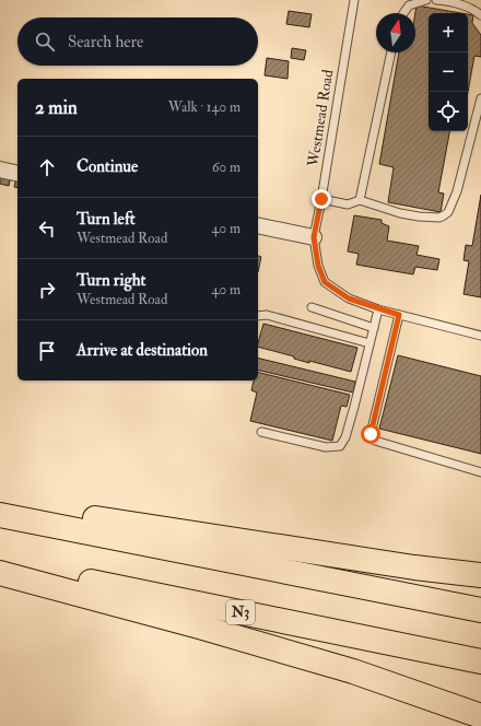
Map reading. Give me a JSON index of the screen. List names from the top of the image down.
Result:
{
  "streets": {
    "highway": ["N3"],
    "lane": ["Westmead Road"]
  },
  "north": "top",
  "page": {
    "map_buttons": ["+", "−"],
    "search": "Search here",
    "heading": ["2 min", "Walk · 140 m"],
    "list": [
      ["Continue", "60 m"],
      ["Turn left", "Westmead Road", "40 m"],
      ["Turn right", "Westmead Road", "40 m"],
      "Arrive at destination"
    ]
  }
}
